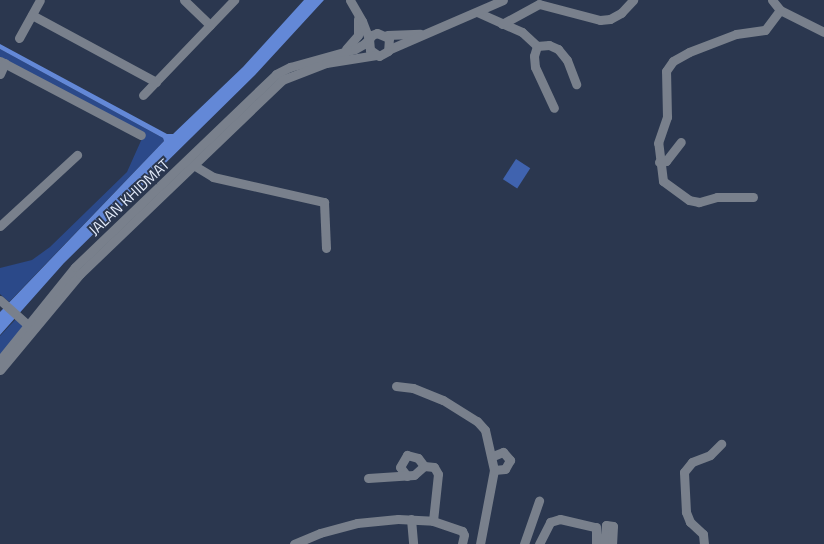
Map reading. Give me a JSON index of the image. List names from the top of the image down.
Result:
{
  "streets": {
    "street": ["JALAN KHIDMAT"]
  }
}
